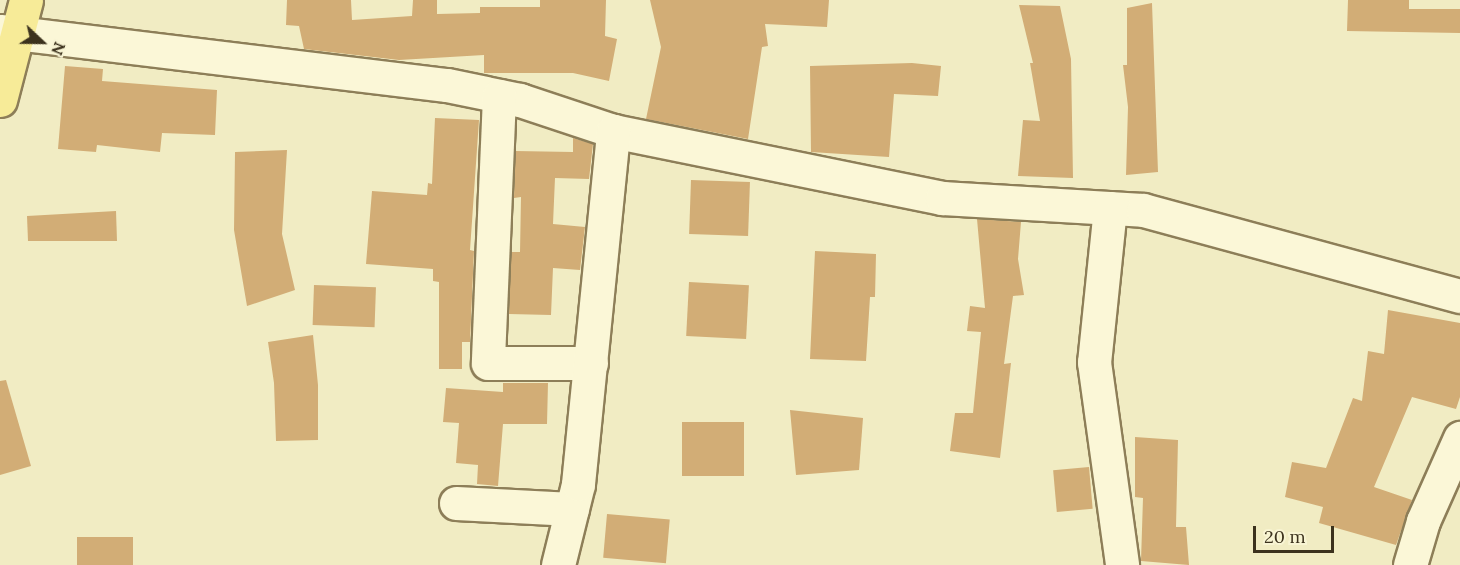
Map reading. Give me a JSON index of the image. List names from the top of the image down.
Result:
{
  "scale_bar": "20 m",
  "north": "right"
}
